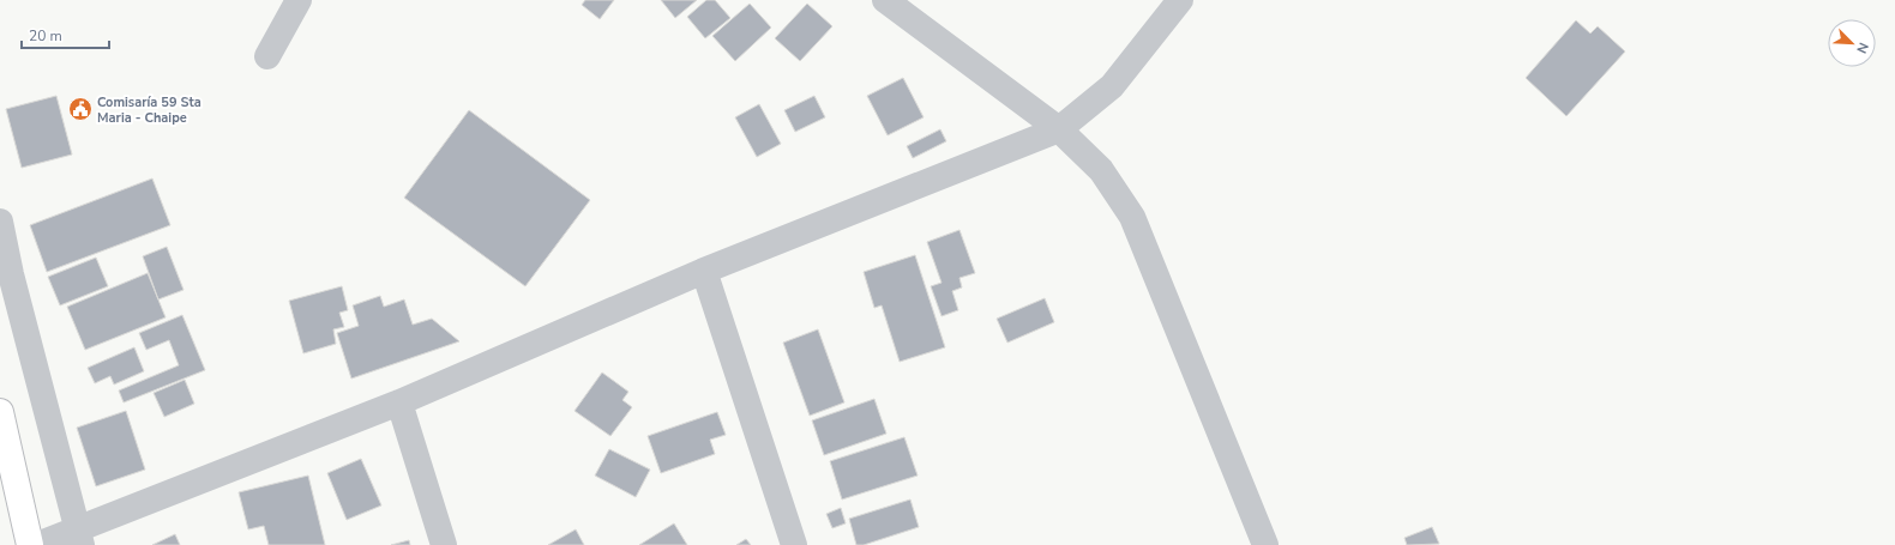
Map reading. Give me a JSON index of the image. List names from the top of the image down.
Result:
{
  "places": {
    "public building": ["Comisaría 59 Sta Maria - Chaipe"]
  },
  "scale_bar": "20 m",
  "north": "bottom right"
}
